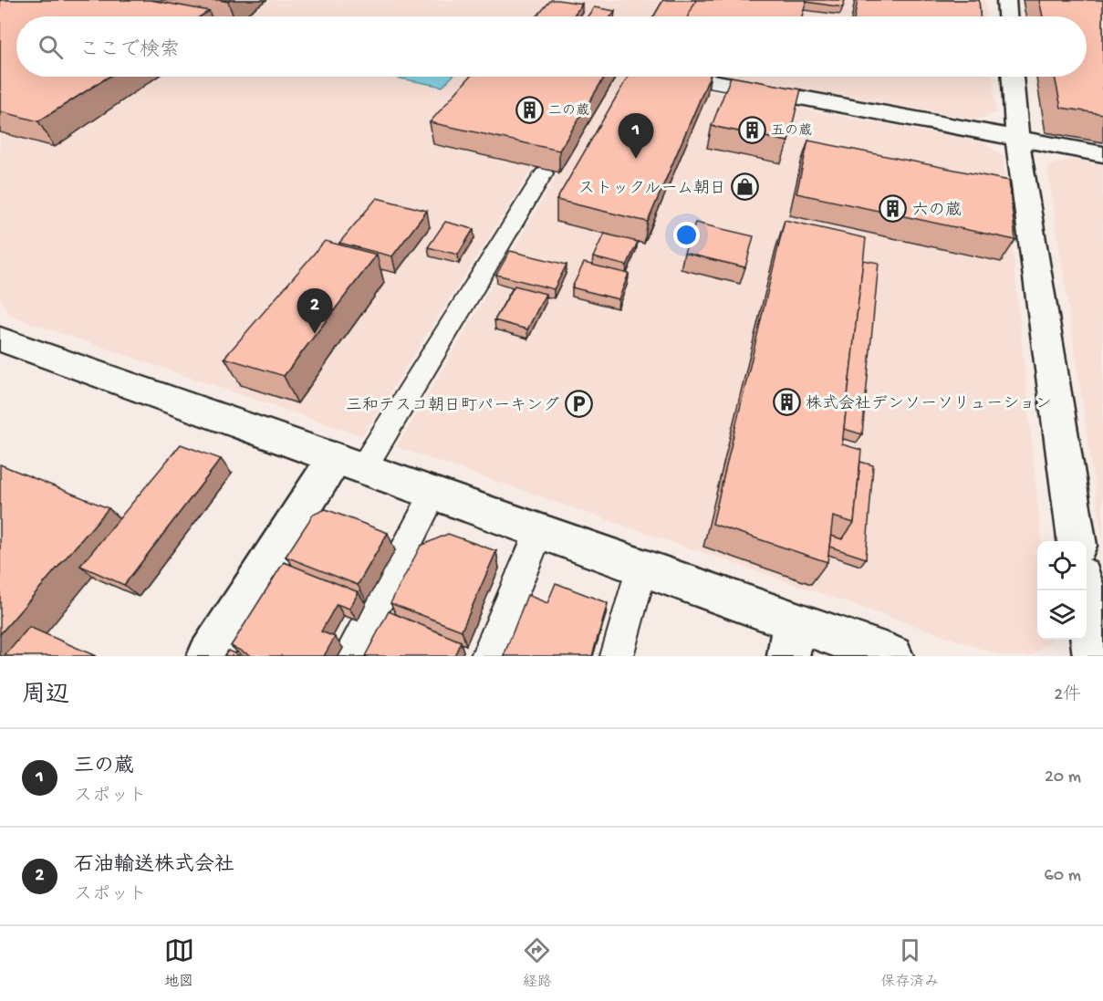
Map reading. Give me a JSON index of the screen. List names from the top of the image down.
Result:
{
  "places": {
    "building": [
      "二の蔵",
      "五の蔵",
      "六の蔵",
      "株式会社デンソーソリューション"
    ],
    "shop": ["ストックルーム朝日"],
    "parking": ["三和テスコ朝日町パーキング"]
  },
  "page": {
    "search": "ここで検索",
    "pins": ["1", "2"],
    "heading": ["周辺", "2件"],
    "list": [
      {
        "mark": "1",
        "name": "三の蔵",
        "note": "スポット",
        "value": "20 m"
      },
      {
        "mark": "2",
        "name": "石油輸送株式会社",
        "note": "スポット",
        "value": "60 m"
      }
    ],
    "nav": ["地図", "経路", "保存済み"]
  }
}
